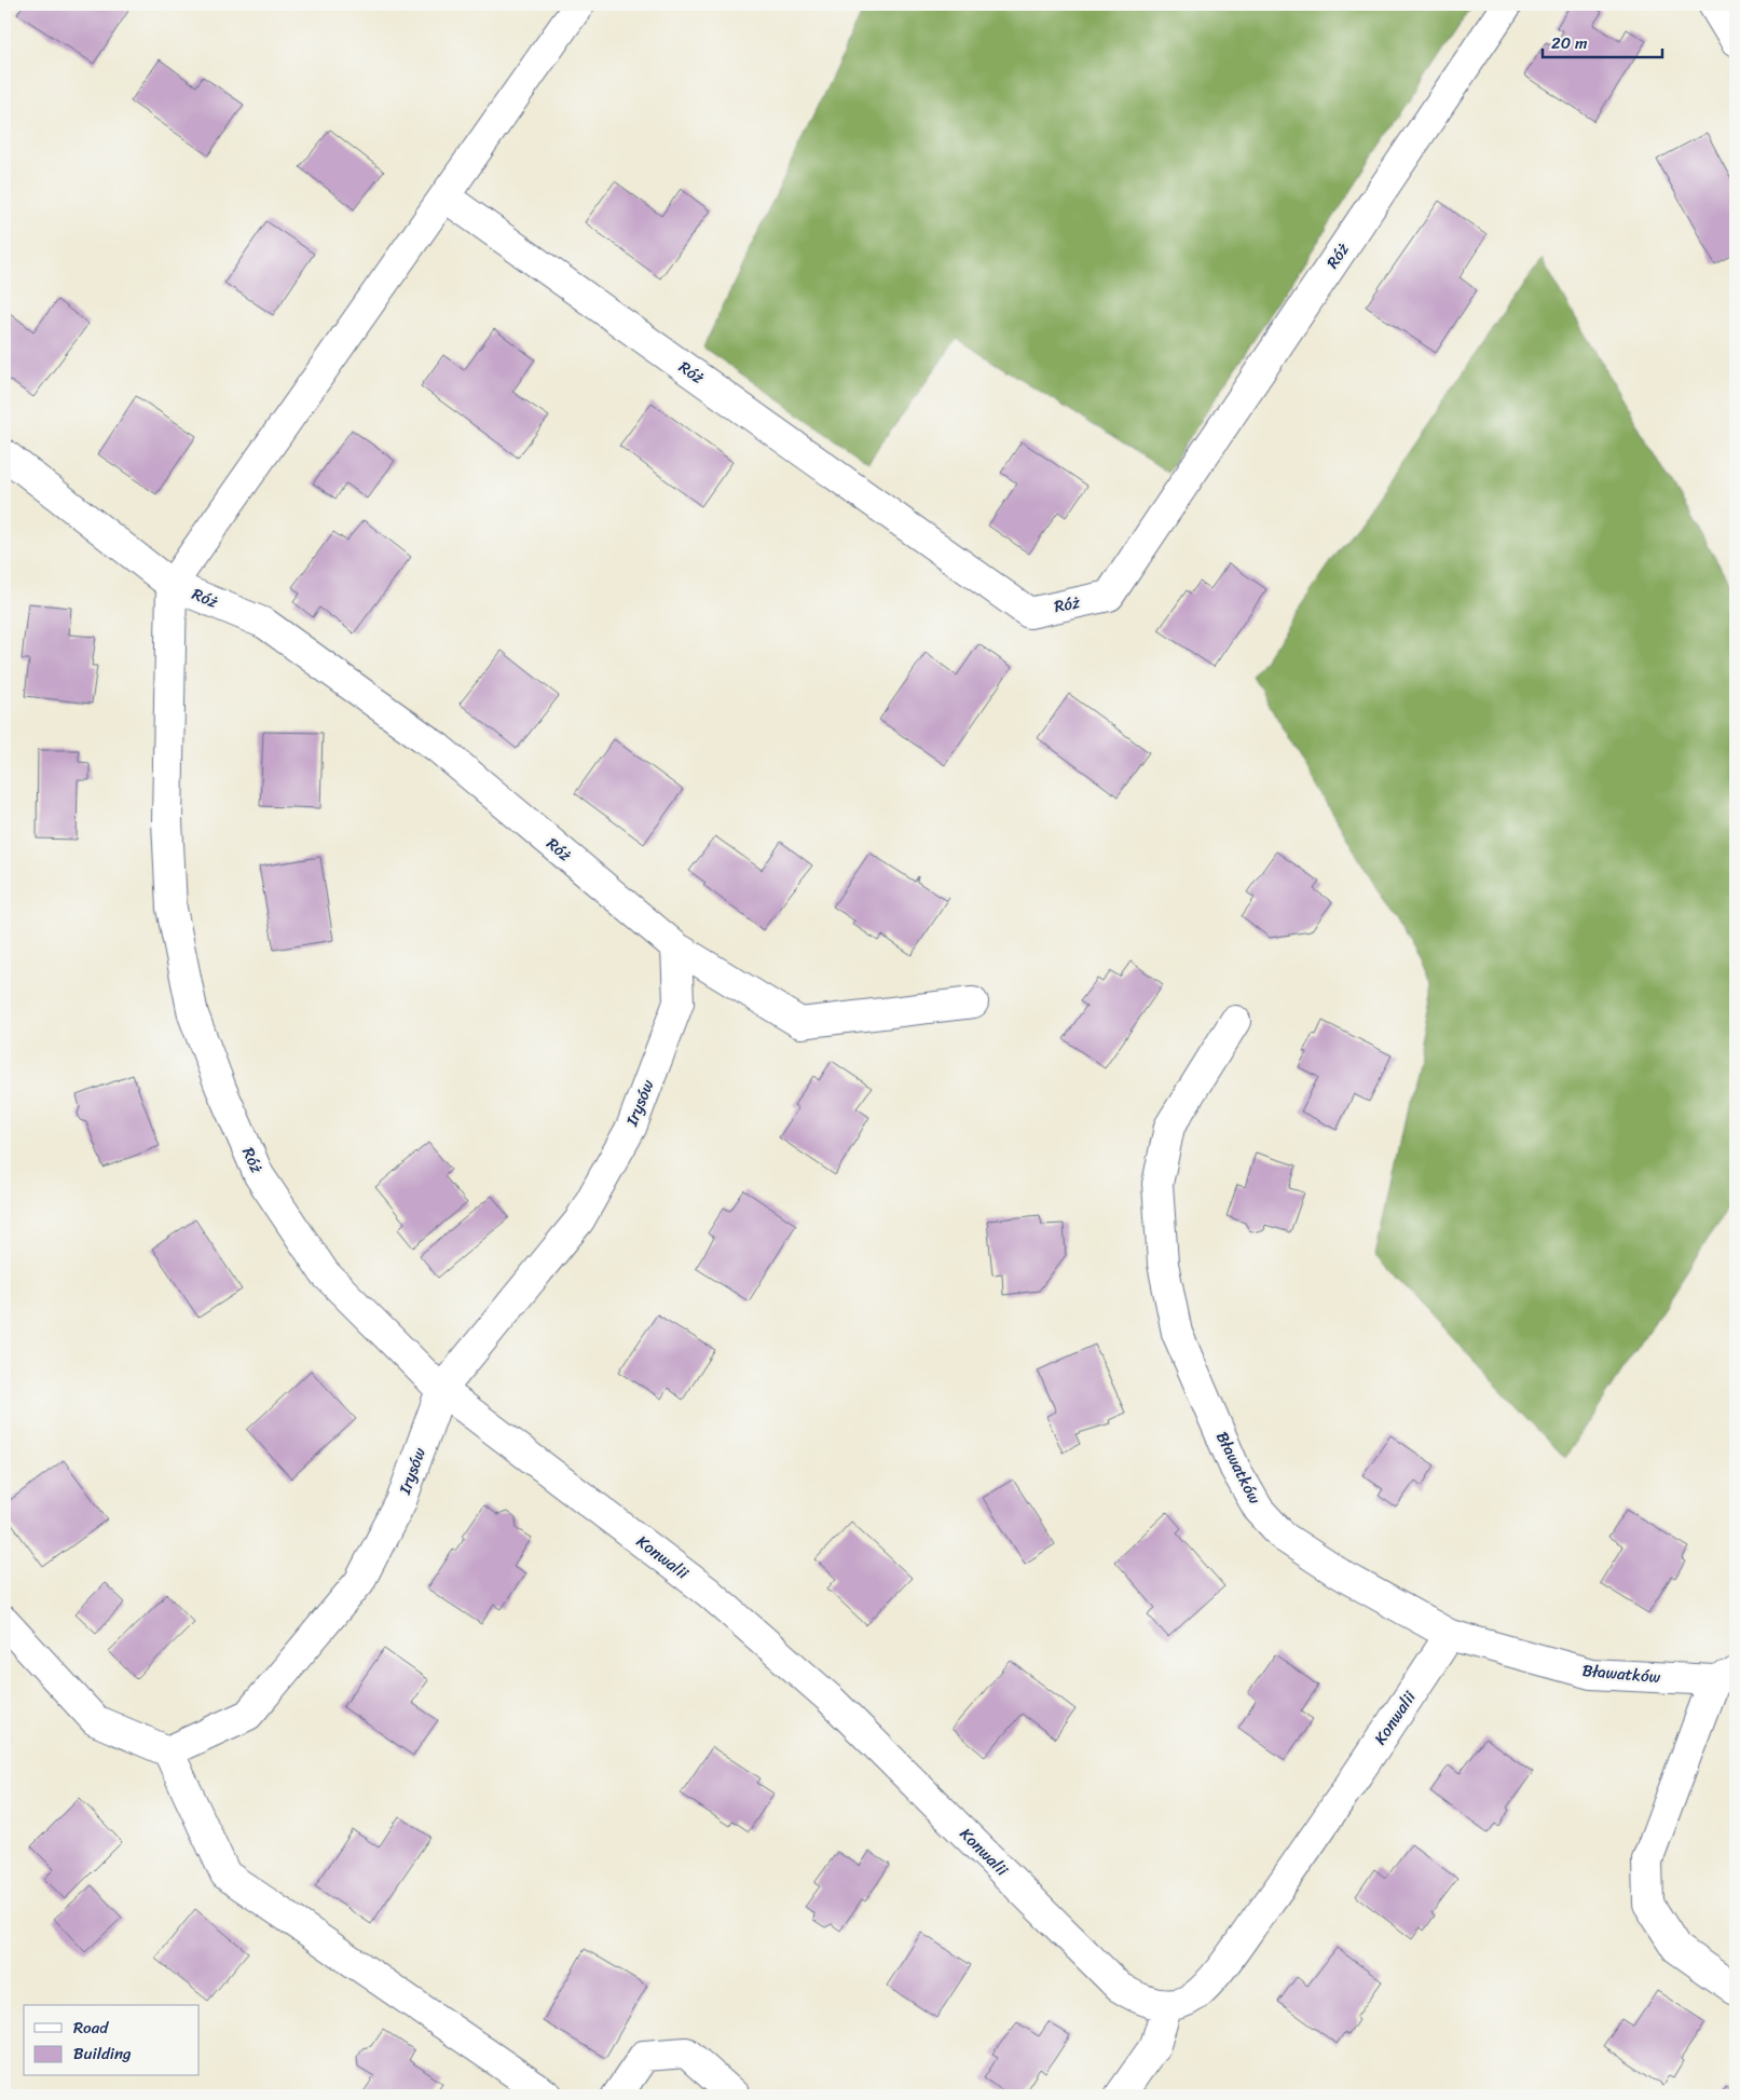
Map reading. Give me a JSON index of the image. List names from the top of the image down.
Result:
{
  "streets": {
    "street": [
      "Róż",
      "Irysów",
      "Bławatków",
      "Konwalii"
    ]
  },
  "crossings": [
    ["Róż", "Irysów"],
    ["Róż", "Konwalii"],
    ["Irysów", "Konwalii"],
    ["Bławatków", "Konwalii"]
  ],
  "legend": ["Road", "Building"],
  "scale_bar": "20 m"
}
